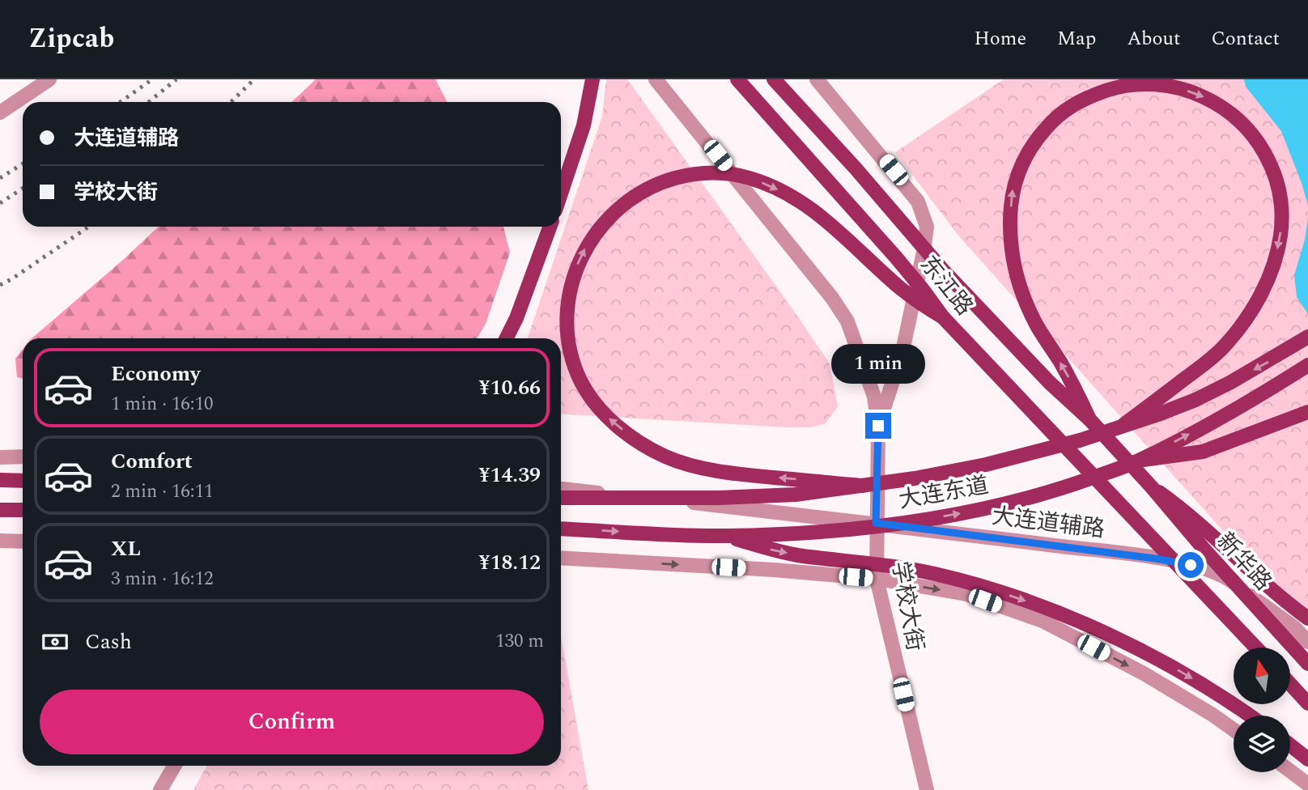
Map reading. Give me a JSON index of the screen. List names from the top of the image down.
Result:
{
  "streets": {
    "main road": ["东江路", "大连东道", "新华路"],
    "street": ["大连道辅路", "学校大街"]
  },
  "crossings": [
    ["东江路", "新华路"],
    ["大连道辅路", "学校大街"]
  ],
  "north": "top",
  "page": {
    "header": "Zipcab",
    "nav": [
      "Home",
      "Map",
      "About",
      "Contact"
    ],
    "banner": ["大连道辅路", "学校大街"],
    "bubble": "1 min",
    "list": [
      {
        "name": "Economy",
        "note": "1 min · 16:10",
        "value": "¥10.66"
      },
      {
        "name": "Comfort",
        "note": "2 min · 16:11",
        "value": "¥14.39"
      },
      {
        "name": "XL",
        "note": "3 min · 16:12",
        "value": "¥18.12"
      }
    ],
    "pay": ["Cash", "130 m"],
    "buttons": "Confirm"
  }
}
